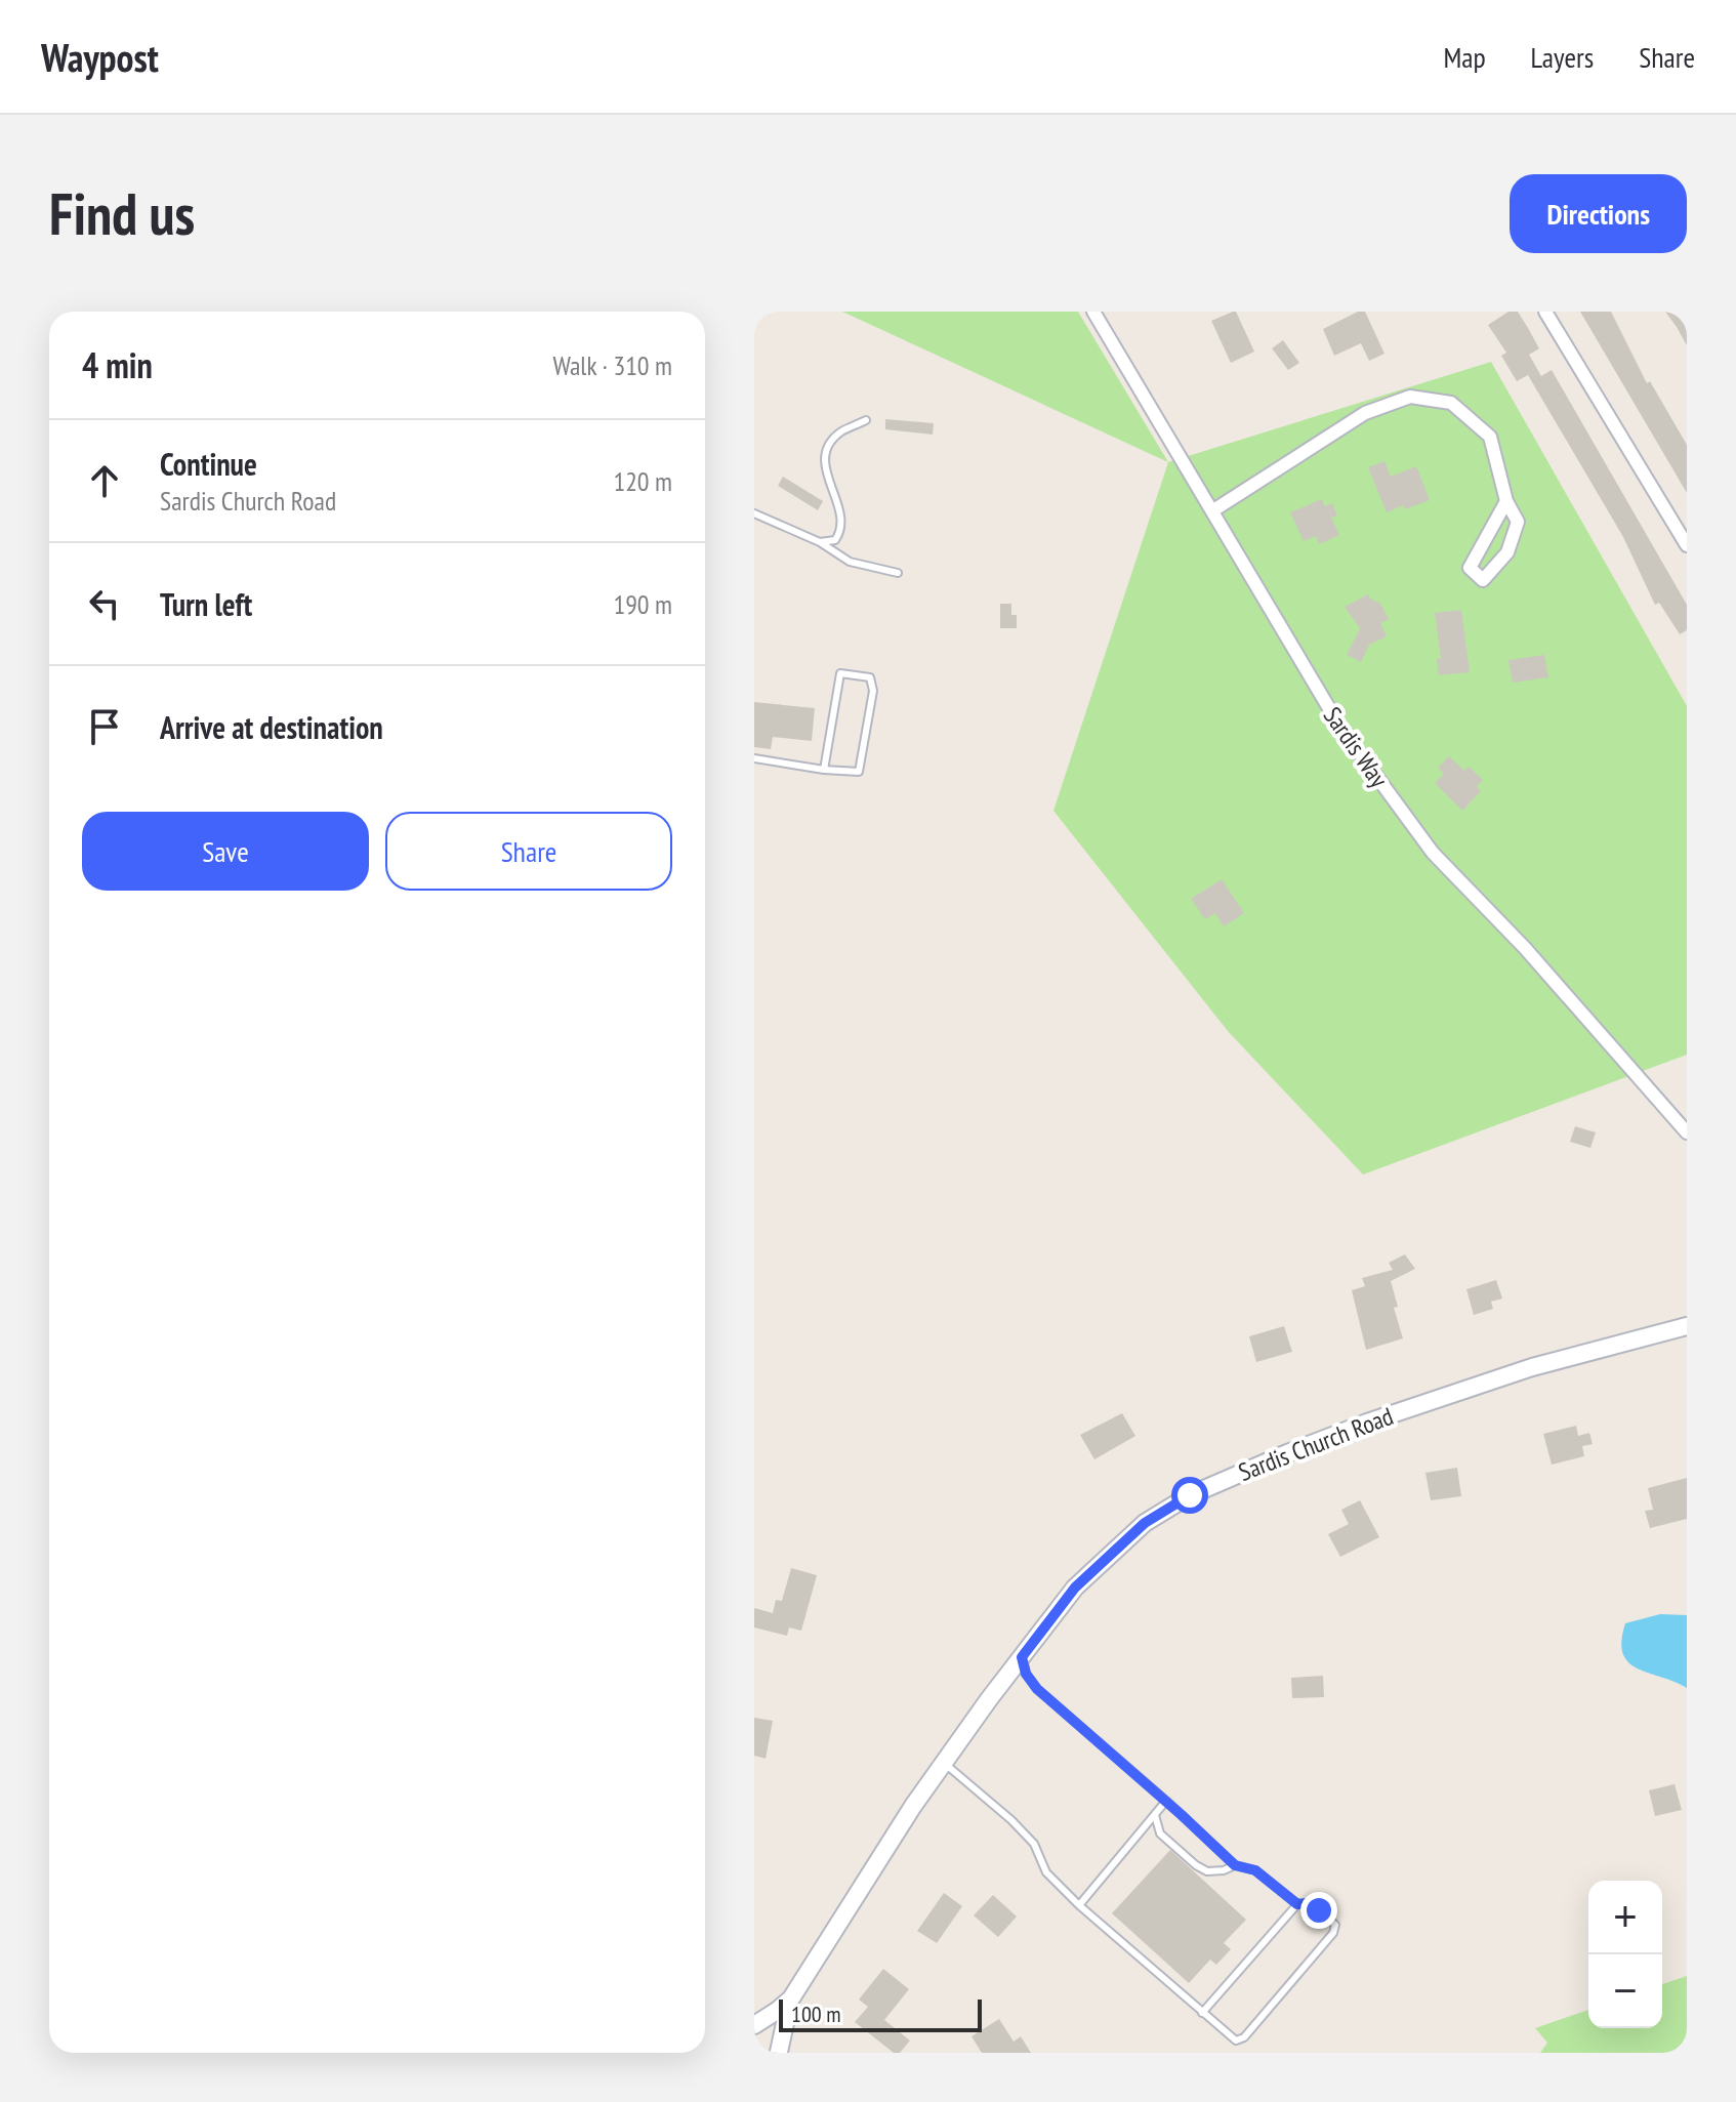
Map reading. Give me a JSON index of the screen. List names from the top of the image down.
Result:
{
  "streets": {
    "street": ["Sardis Way", "Sardis Church Road"]
  },
  "scale_bar": "100 m",
  "page": {
    "header": "Waypost",
    "nav": ["Map", "Layers", "Share"],
    "buttons": [
      "Directions",
      ["Save", "Share"]
    ],
    "title": "Find us",
    "heading": ["4 min", "Walk · 310 m"],
    "list": [
      ["Continue", "Sardis Church Road", "120 m"],
      ["Turn left", "190 m"],
      "Arrive at destination"
    ],
    "map_buttons": ["+", "−"],
    "scale": "100 m"
  }
}
